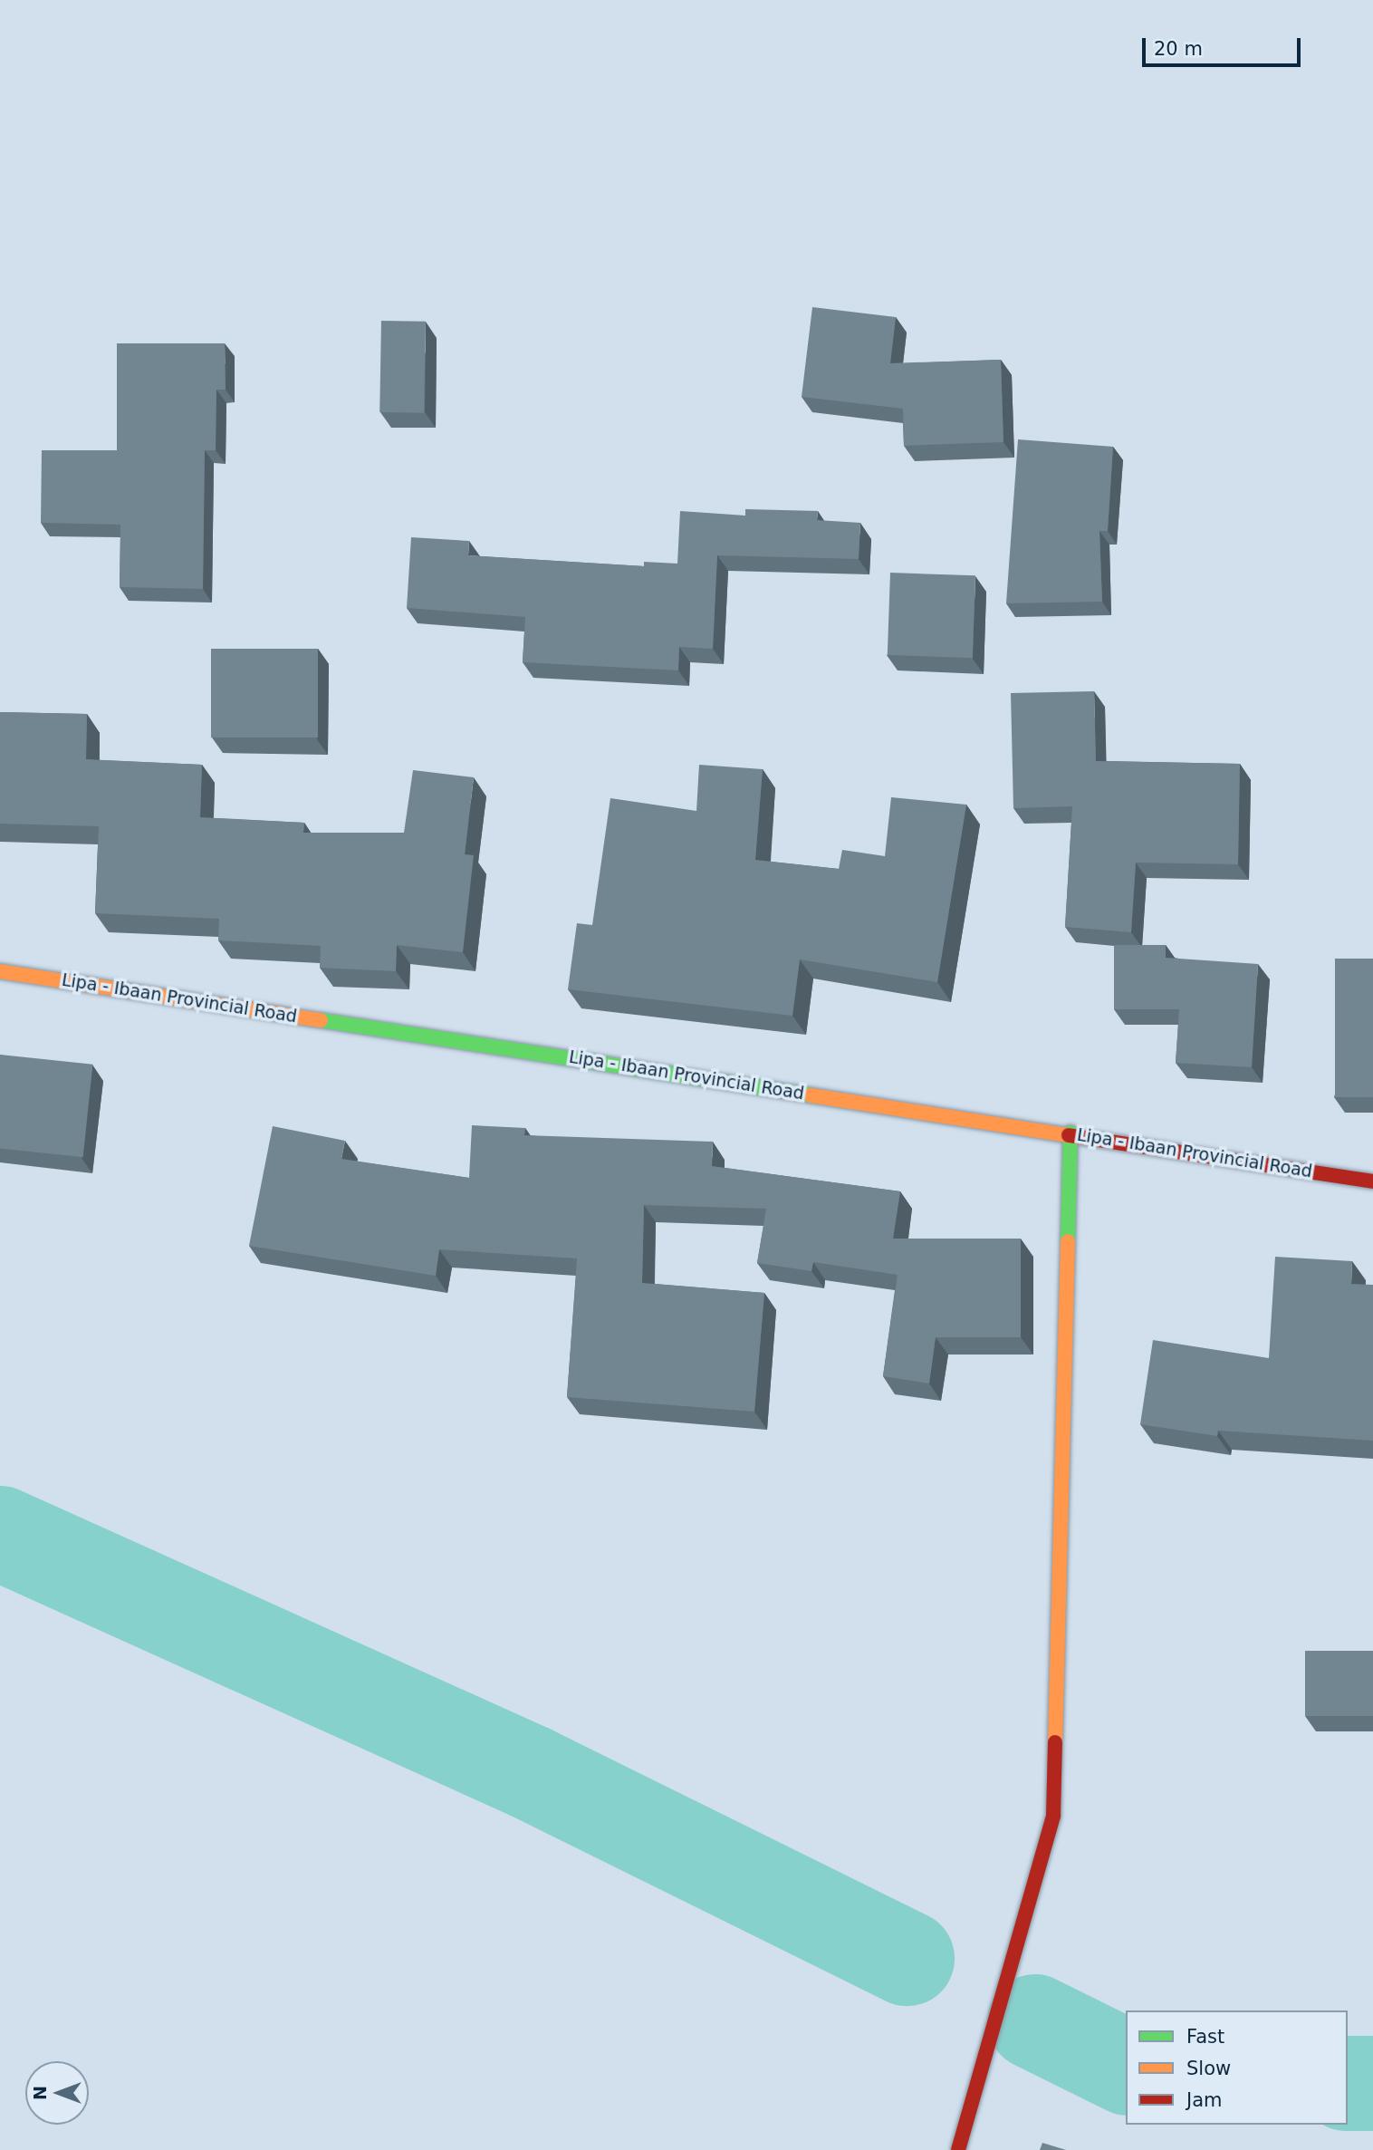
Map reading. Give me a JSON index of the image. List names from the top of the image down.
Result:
{
  "streets": {
    "main road": ["Lipa - Ibaan Provincial Road"]
  },
  "legend": ["Fast", "Slow", "Jam"],
  "scale_bar": "20 m",
  "north": "left"
}
